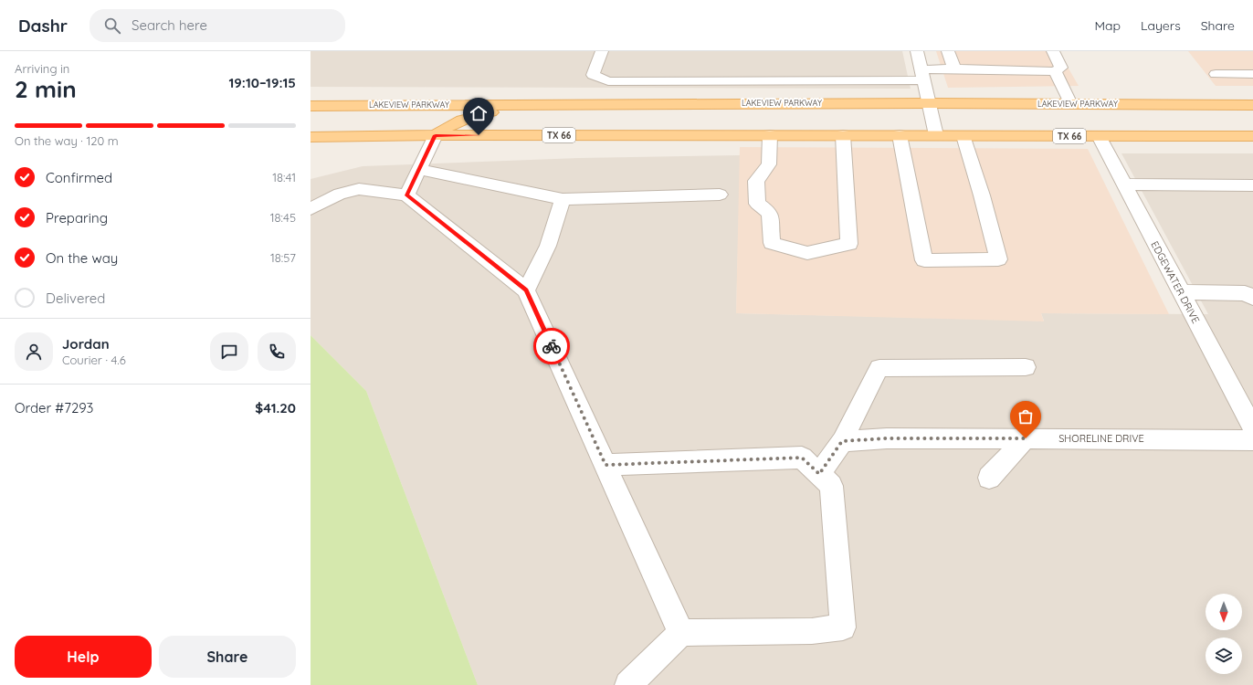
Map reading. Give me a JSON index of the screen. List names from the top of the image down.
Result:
{
  "streets": {
    "main road": ["LAKEVIEW PARKWAY", "TX 66"],
    "street": ["EDGEWATER DRIVE", "SHORELINE DRIVE"]
  },
  "crossings": [
    ["TX 66", "EDGEWATER DRIVE"]
  ],
  "north": "bottom",
  "page": {
    "header": "Dashr",
    "search": "Search here",
    "nav": ["Map", "Layers", "Share"],
    "heading": ["2 min", "Arriving in", "19:10–19:15"],
    "panel": [
      "Jordan",
      "Courier · 4.6",
      "Order #7293",
      "$41.20"
    ],
    "bar": "On the way · 120 m",
    "list": [
      ["Confirmed", "18:41"],
      ["Preparing", "18:45"],
      ["On the way", "18:57"],
      "Delivered"
    ],
    "buttons": ["Help", "Share"]
  }
}
